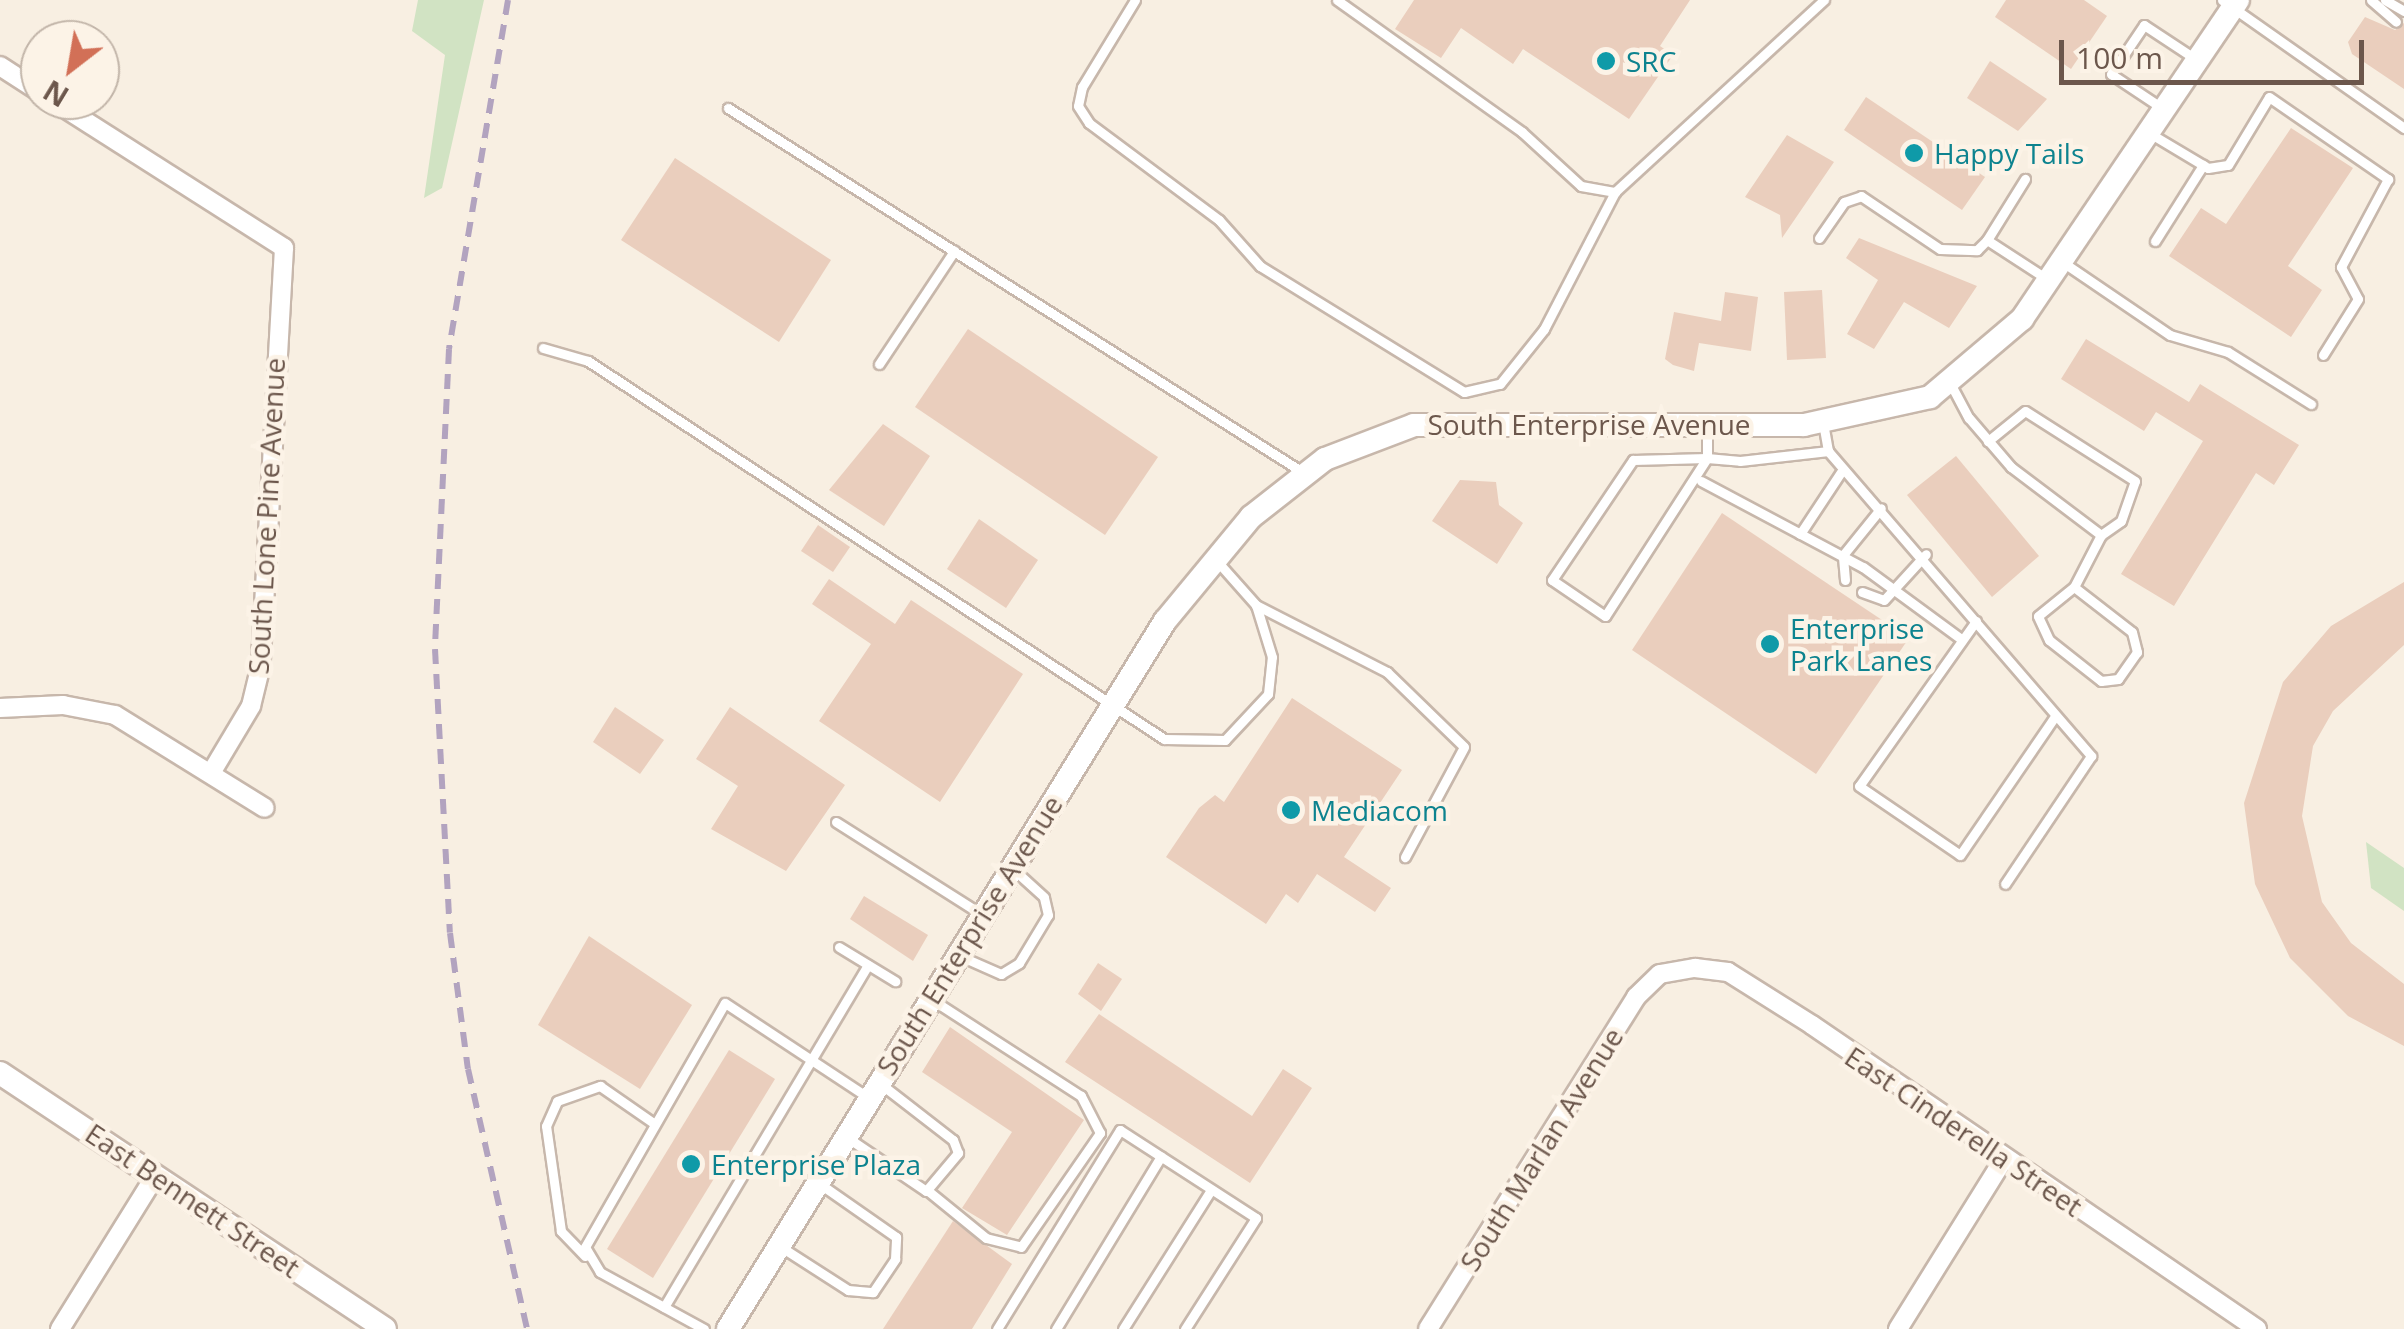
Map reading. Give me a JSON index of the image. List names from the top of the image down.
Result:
{
  "streets": {
    "street": [
      "South Enterprise Avenue",
      "South Lone Pine Avenue",
      "East Cinderella Street",
      "South Marlan Avenue",
      "East Bennett Street"
    ]
  },
  "crossings": [
    ["East Cinderella Street", "South Marlan Avenue"]
  ],
  "places": [
    "SRC",
    "Happy Tails",
    "Enterprise Park Lanes",
    "Mediacom",
    "Enterprise Plaza"
  ],
  "scale_bar": "100 m",
  "north": "bottom left"
}
